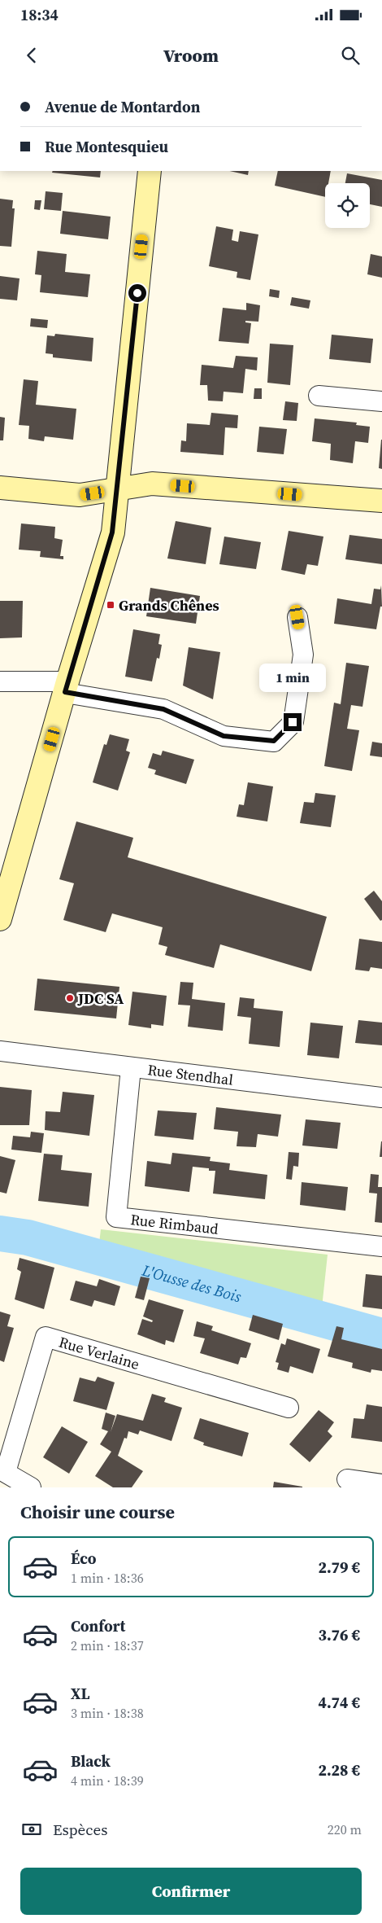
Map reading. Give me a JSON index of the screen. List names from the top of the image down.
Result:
{
  "streets": {
    "street": ["Rue Stendhal", "Rue Rimbaud", "Rue Verlaine"]
  },
  "crossings": [
    ["Rue Stendhal", "Rue Rimbaud"]
  ],
  "water": ["L'Ousse des Bois"],
  "places": {
    "transit": ["Grands Chênes"],
    "other": ["JDC SA"]
  },
  "page": {
    "status": "18:34",
    "header": "Vroom",
    "banner": ["Avenue de Montardon", "Rue Montesquieu"],
    "bubble": "1 min",
    "heading": "Choisir une course",
    "list": [
      {
        "name": "Éco",
        "note": "1 min · 18:36",
        "value": "2.79 €"
      },
      {
        "name": "Confort",
        "note": "2 min · 18:37",
        "value": "3.76 €"
      },
      {
        "name": "XL",
        "note": "3 min · 18:38",
        "value": "4.74 €"
      },
      {
        "name": "Black",
        "note": "4 min · 18:39",
        "value": "2.28 €"
      }
    ],
    "pay": ["Espèces", "220 m"],
    "buttons": "Confirmer"
  }
}
